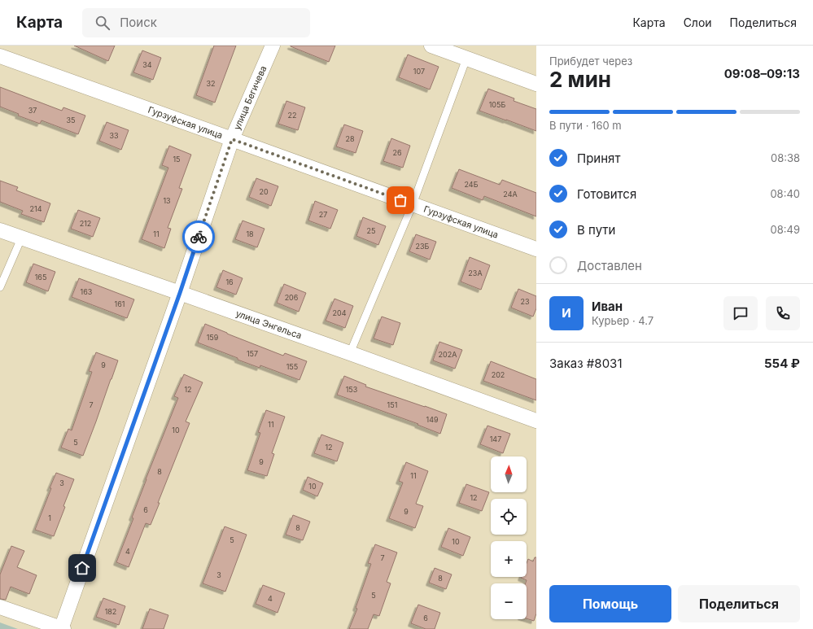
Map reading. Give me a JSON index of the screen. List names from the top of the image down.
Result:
{
  "streets": {
    "street": ["улица Бегичева", "Гурзуфская улица", "улица Энгельса"]
  },
  "crossings": [
    ["улица Бегичева", "Гурзуфская улица"],
    ["улица Бегичева", "улица Энгельса"]
  ],
  "house_numbers": [
    "34",
    "107",
    "32",
    "105Б",
    "37",
    "22",
    "35",
    "33",
    "28",
    "26",
    "15",
    "24Б",
    "20",
    "24А",
    "13",
    "214",
    "27",
    "212",
    "25",
    "11",
    "18",
    "23Б",
    "23А",
    "165",
    "16",
    "163",
    "206",
    "23",
    "161",
    "204",
    "159",
    "157",
    "202А",
    "9",
    "155",
    "202",
    "12",
    "153",
    "7",
    "151",
    "149",
    "11",
    "10",
    "147",
    "5",
    "12",
    "9",
    "8",
    "11",
    "3",
    "10",
    "12",
    "6",
    "9",
    "1",
    "8",
    "5",
    "10",
    "4",
    "7",
    "3",
    "8",
    "5",
    "4",
    "182",
    "6"
  ],
  "north": "top",
  "page": {
    "header": "Карта",
    "search": "Поиск",
    "nav": ["Карта", "Слои", "Поделиться"],
    "heading": ["2 мин", "Прибудет через", "09:08–09:13"],
    "panel": [
      "Иван",
      "Курьер · 4.7",
      "Заказ #8031",
      "554 ₽"
    ],
    "bar": "В пути · 160 m",
    "list": [
      ["Принят", "08:38"],
      ["Готовится", "08:40"],
      ["В пути", "08:49"],
      "Доставлен"
    ],
    "round": "И",
    "map_buttons": ["+", "−"],
    "buttons": ["Помощь", "Поделиться"]
  }
}
